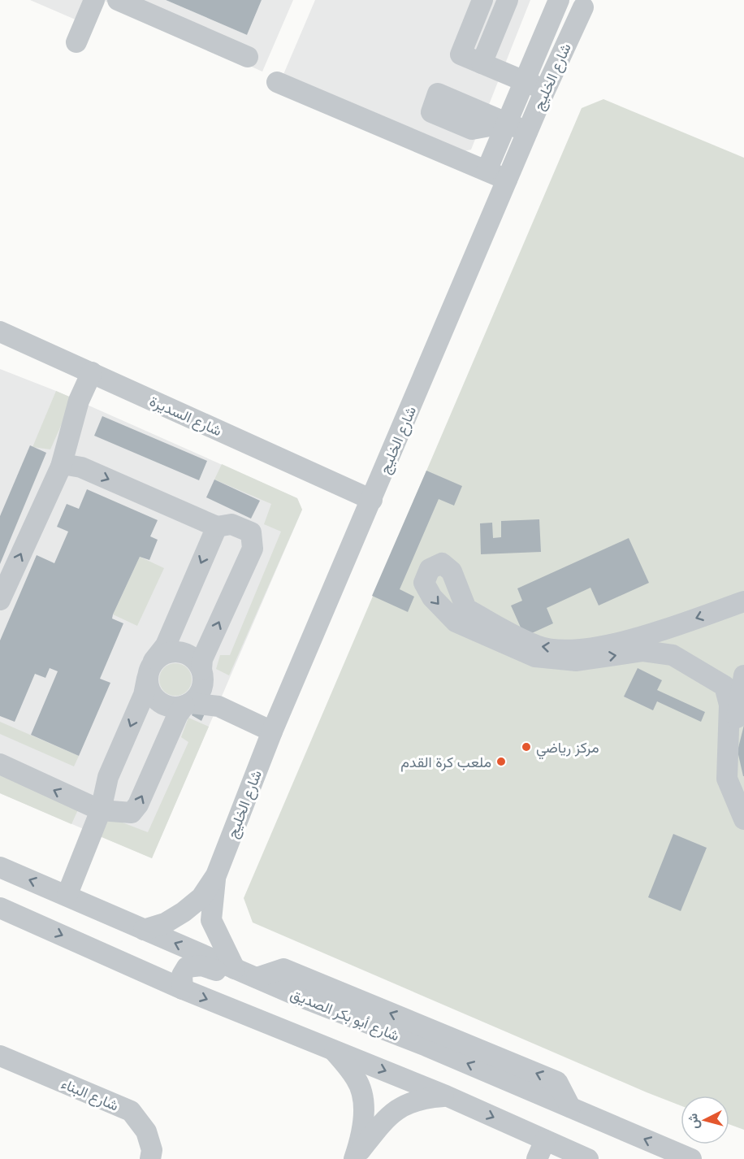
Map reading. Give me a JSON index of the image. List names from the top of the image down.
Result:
{
  "streets": {
    "street": [
      "شارع الخليج",
      "شارع السديرة",
      "شارع أبو بكر الصديق",
      "شارع البناء"
    ]
  },
  "crossings": [
    ["شارع الخليج", "شارع السديرة"],
    ["شارع الخليج", "شارع أبو بكر الصديق"]
  ],
  "places": ["مركز رياضي", "ملعب كرة القدم"],
  "north": "left"
}
